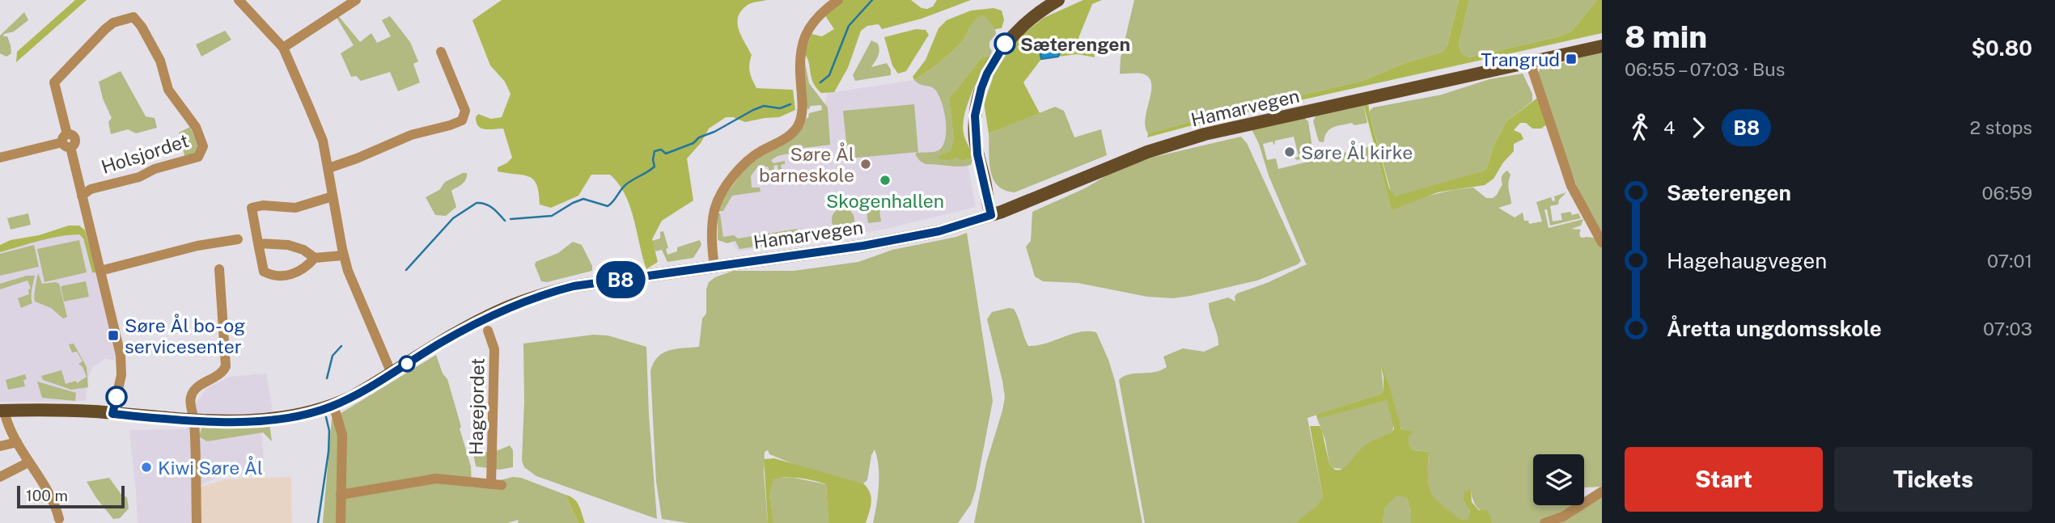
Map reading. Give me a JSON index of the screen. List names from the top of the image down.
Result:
{
  "streets": {
    "main road": ["Hamarvegen"],
    "street": ["Holsjordet", "Hagejordet"]
  },
  "crossings": [
    ["Hamarvegen", "Holsjordet"]
  ],
  "places": {
    "other": [
      "Sæterengen",
      "Søre Ål kirke",
      "Søre Ål barneskole",
      "Skogenhallen",
      "Kiwi Søre Ål"
    ],
    "transit": ["Trangrud", "Søre Ål bo- og servicesenter"]
  },
  "lines": ["bus line B8"],
  "scale_bar": "100 m",
  "page": {
    "on_map": "B8",
    "heading": ["8 min", "06:55 – 07:03 · Bus", "$0.80"],
    "legs": ["4", "B8", "2 stops"],
    "list": [
      {
        "name": "Sæterengen",
        "value": "06:59"
      },
      {
        "name": "Hagehaugvegen",
        "value": "07:01"
      },
      {
        "name": "Åretta ungdomsskole",
        "value": "07:03"
      }
    ],
    "buttons": ["Start", "Tickets"],
    "scale": "100 m"
  }
}
